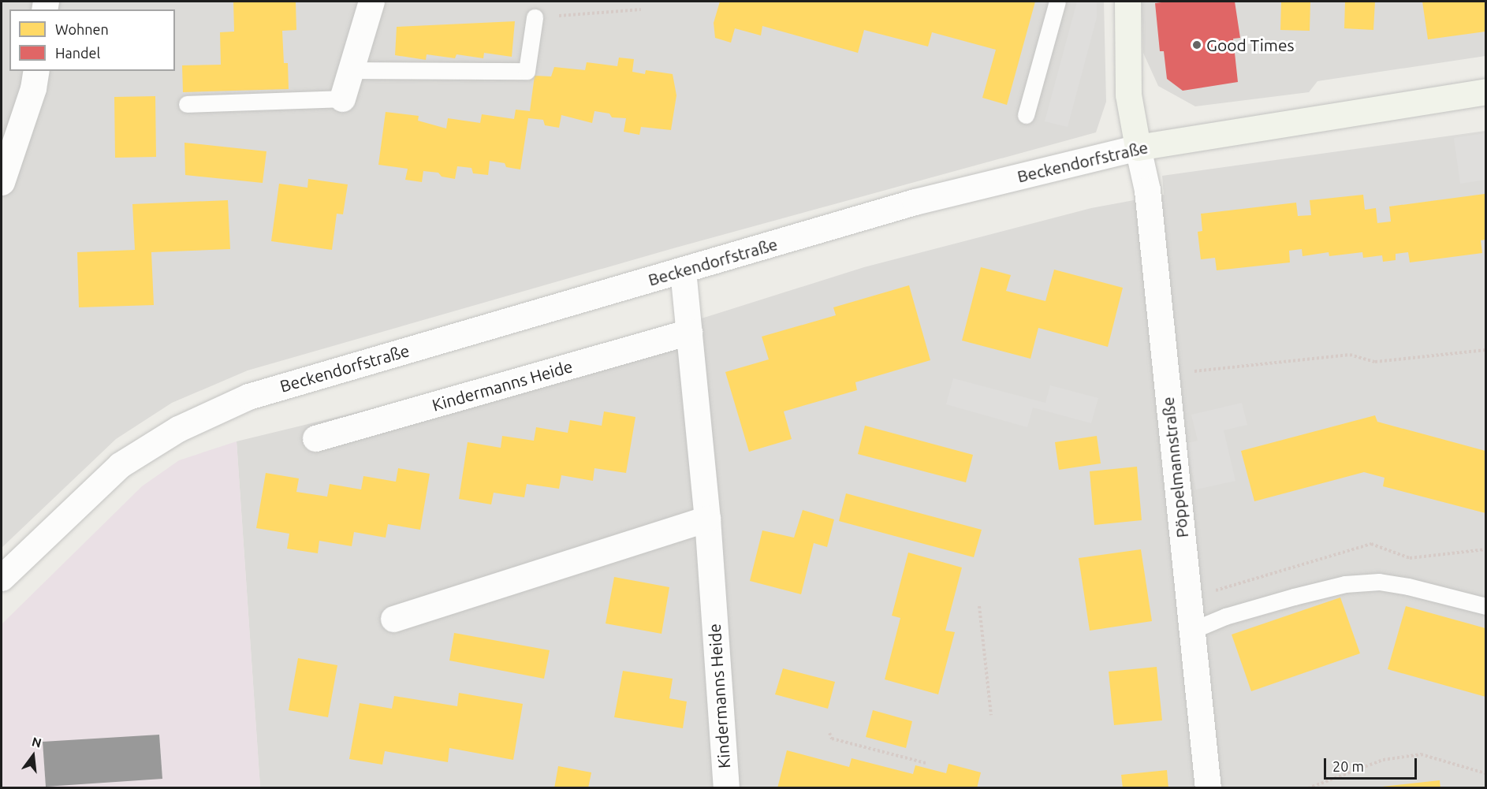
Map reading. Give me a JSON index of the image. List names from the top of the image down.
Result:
{
  "streets": {
    "main road": ["Beckendorfstraße"],
    "street": ["Kindermanns Heide", "Pöppelmannstraße"]
  },
  "crossings": [
    ["Beckendorfstraße", "Kindermanns Heide"],
    ["Beckendorfstraße", "Pöppelmannstraße"]
  ],
  "places": ["Good Times"],
  "legend": ["Wohnen", "Handel"],
  "scale_bar": "20 m",
  "north": "top"
}
